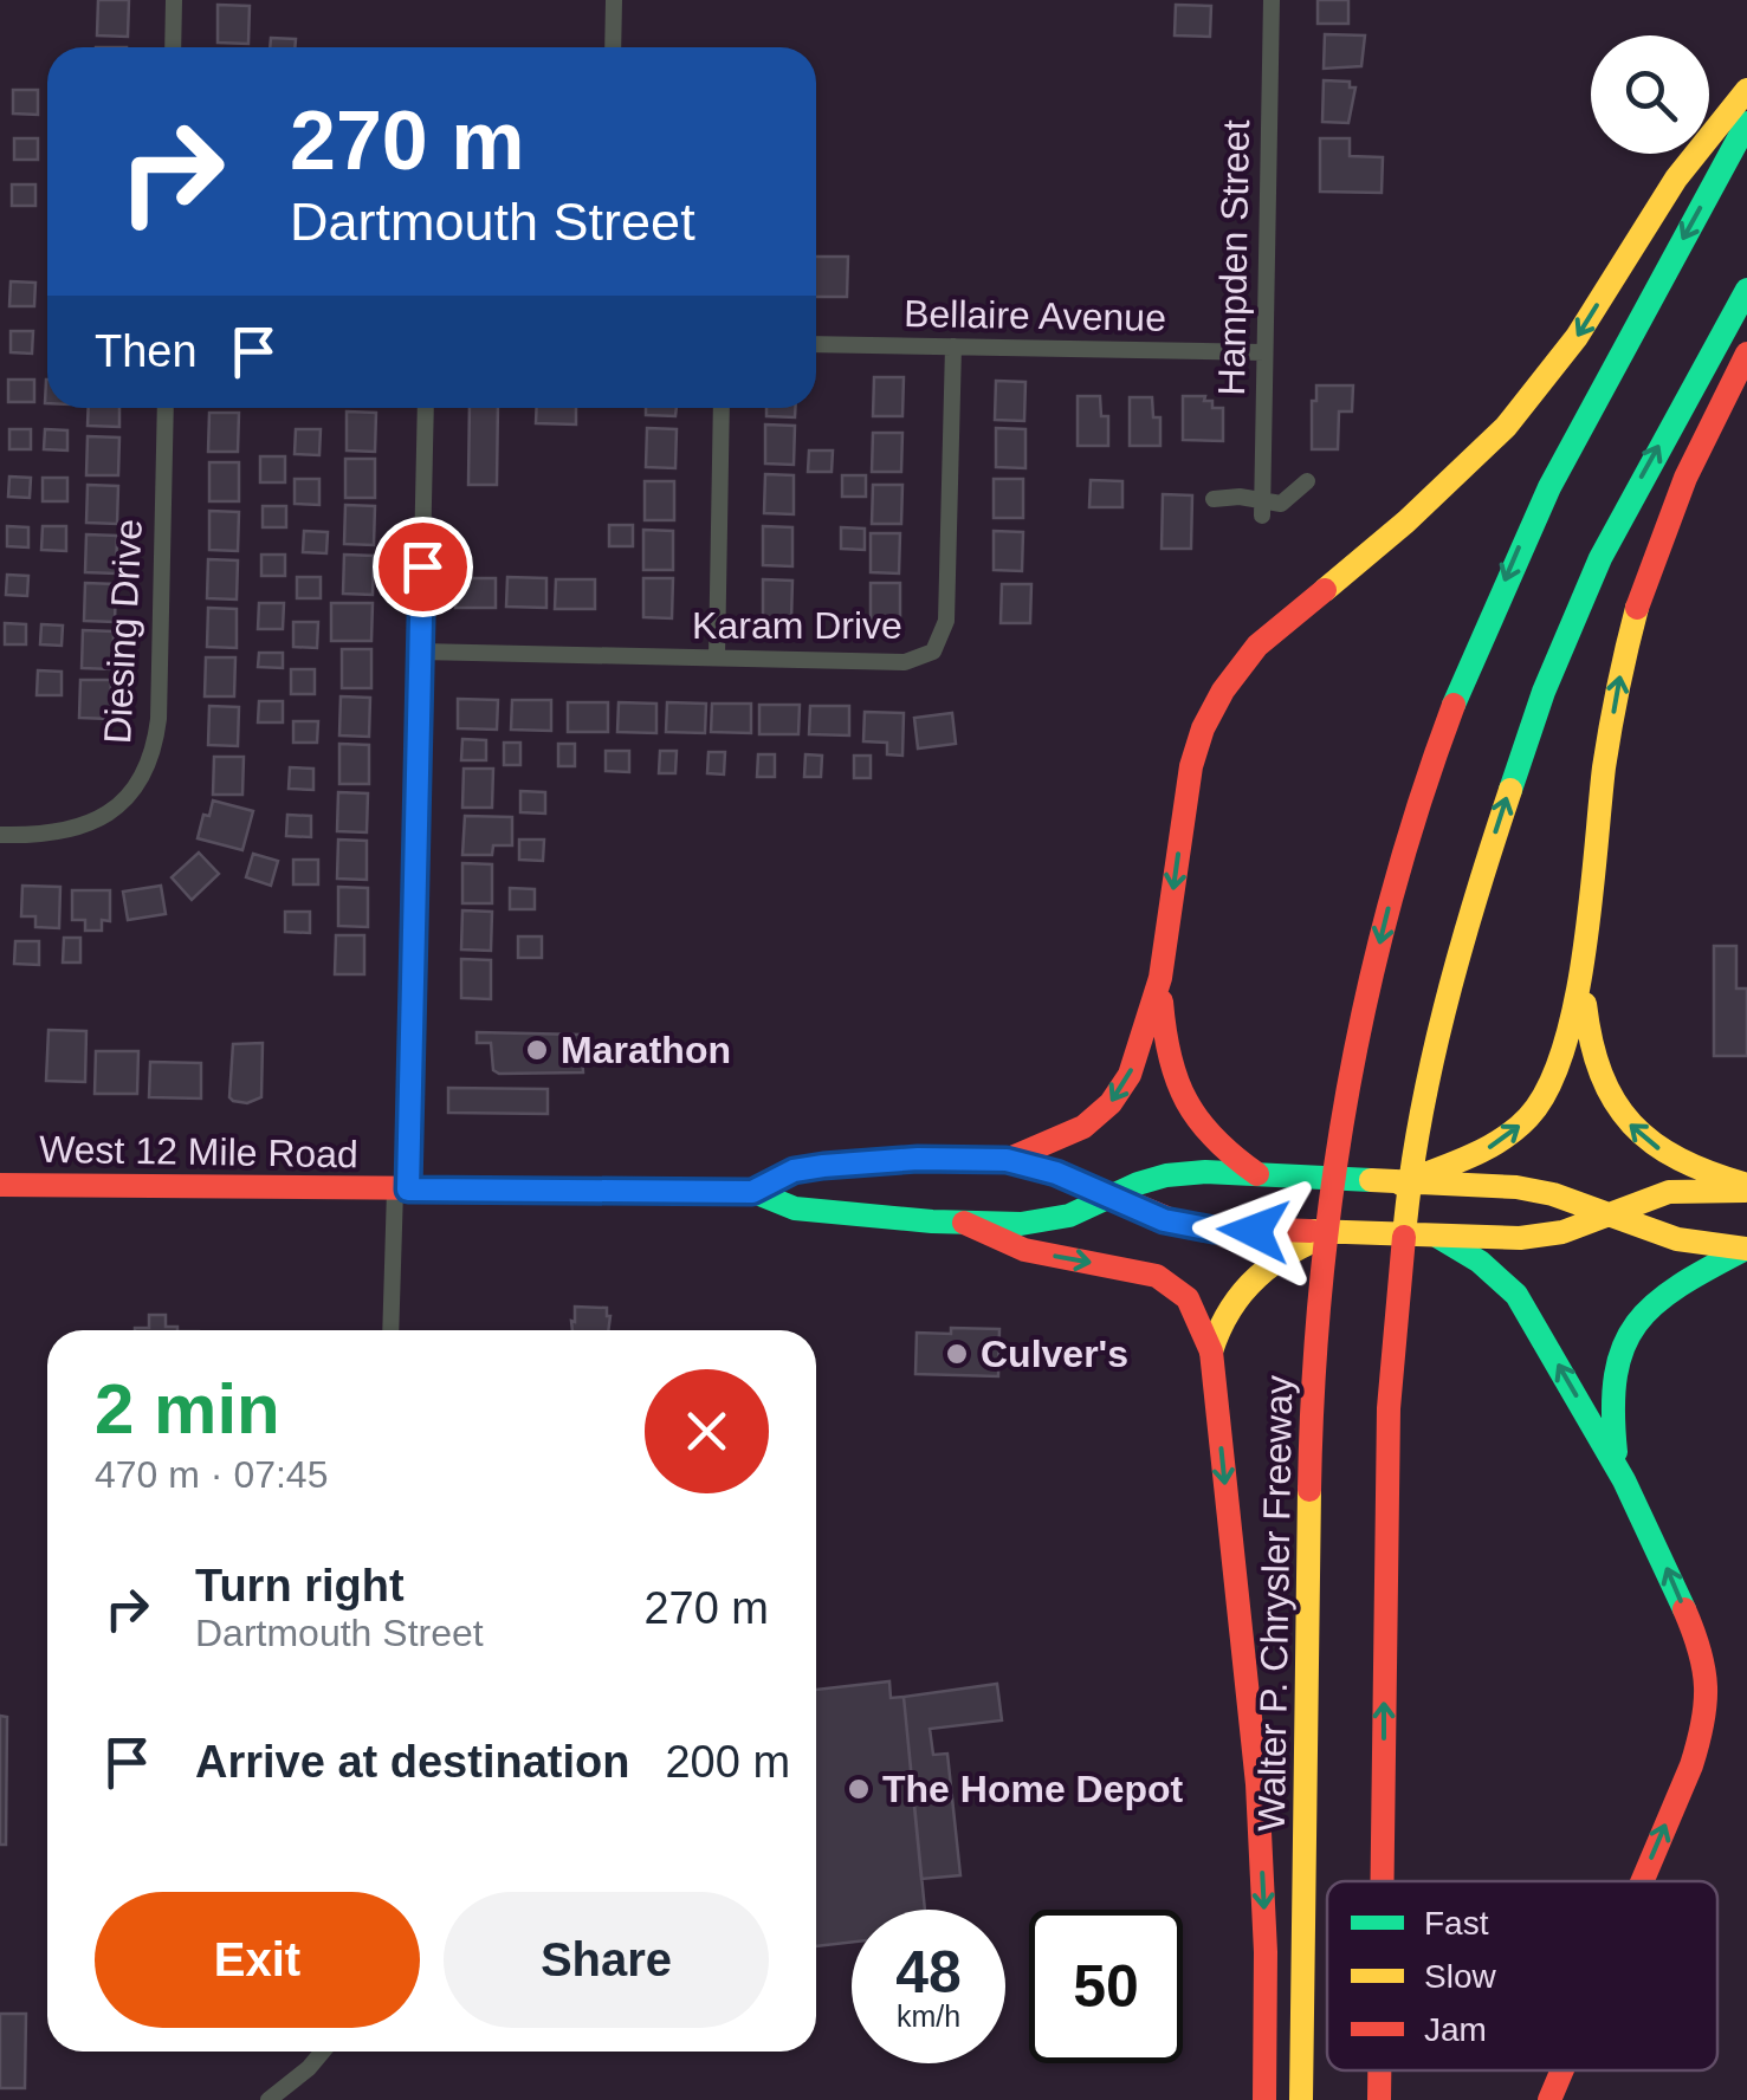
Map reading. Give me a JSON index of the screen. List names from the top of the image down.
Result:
{
  "streets": {
    "main road": ["West 12 Mile Road", "Walter P. Chrysler Freeway"],
    "street": [
      "Hampden Street",
      "Bellaire Avenue",
      "Karam Drive",
      "Diesing Drive"
    ]
  },
  "crossings": [
    ["Hampden Street", "Bellaire Avenue"],
    ["Bellaire Avenue", "Karam Drive"]
  ],
  "places": ["Marathon", "Culver's", "The Home Depot"],
  "legend": ["Fast", "Slow", "Jam"],
  "page": {
    "turn": ["270 m", "Dartmouth Street"],
    "then": "Then",
    "heading": ["2 min", "470 m · 07:45"],
    "list": [
      {
        "name": "Turn right",
        "note": "Dartmouth Street",
        "value": "270 m"
      },
      {
        "name": "Arrive at destination",
        "value": "200 m"
      }
    ],
    "buttons": ["Exit", "Share"],
    "speed": "48 km/h",
    "limit": "50"
  }
}
